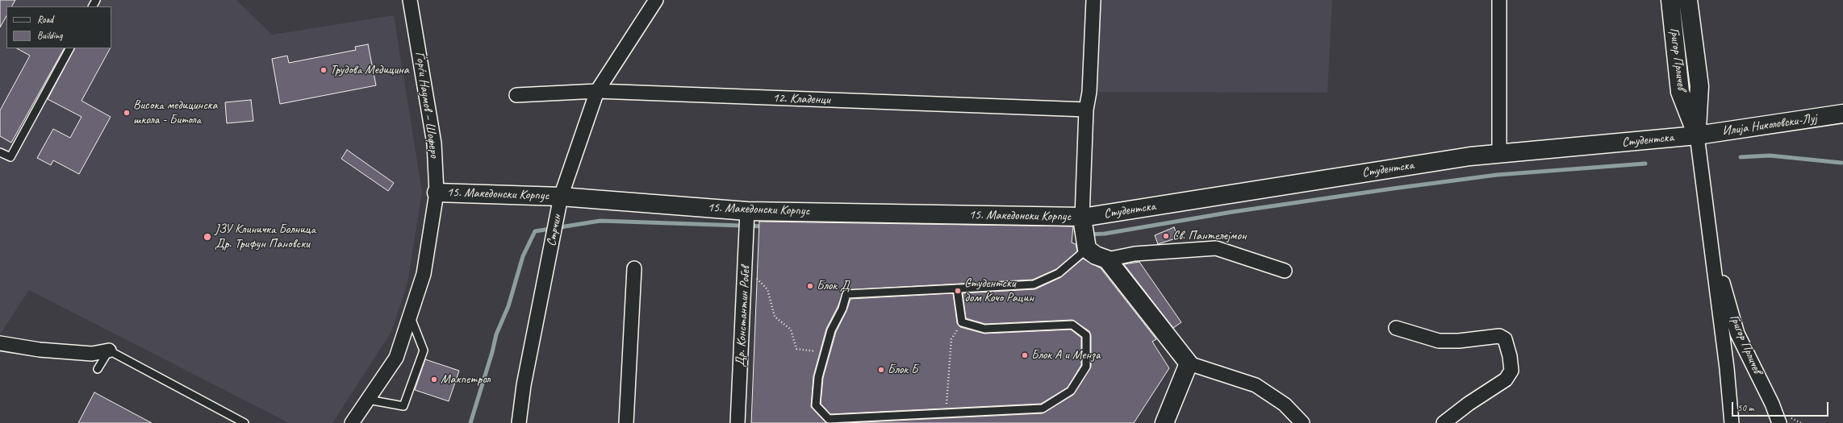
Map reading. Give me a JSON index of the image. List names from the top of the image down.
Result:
{
  "streets": {
    "street": [
      "Григор Прличев",
      "12. Кладенци",
      "Ѓорѓи Наумов – Шоферо",
      "Илија Николовски-Луј",
      "Студентска",
      "15. Македонски Корпус",
      "Стрчин",
      "Др. Константин Робев"
    ]
  },
  "crossings": [
    ["Григор Прличев", "Илија Николовски-Луј"],
    ["Григор Прличев", "Студентска"],
    ["12. Кладенци", "Стрчин"],
    ["Ѓорѓи Наумов – Шоферо", "15. Македонски Корпус"],
    ["Илија Николовски-Луј", "Студентска"],
    ["Студентска", "15. Македонски Корпус"],
    ["15. Македонски Корпус", "Стрчин"],
    ["15. Македонски Корпус", "Др. Константин Робев"]
  ],
  "places": [
    "Трудова Медицина",
    "Висока медицинска школа - Битола",
    "Св. Пантелејмон",
    "ЈЗУ Клиничка Болница Др. Трифун Пановски",
    "Блок Д",
    "Студентски дом Кочо Рацин",
    "Блок А и Менза",
    "Блок Б",
    "Макпетрол"
  ],
  "legend": ["Road", "Building"],
  "scale_bar": "50 m"
}
